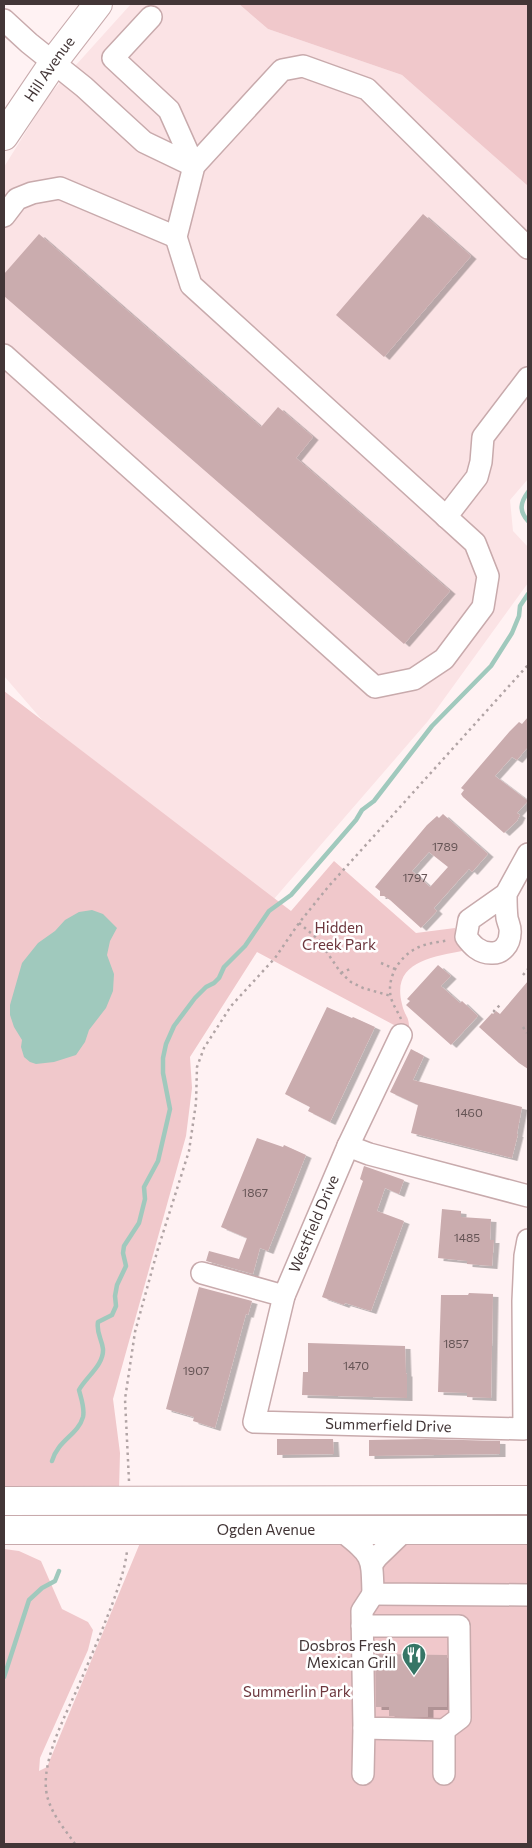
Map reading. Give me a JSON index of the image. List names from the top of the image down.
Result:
{
  "streets": {
    "main road": ["Hill Avenue", "Ogden Avenue"],
    "street": ["Westfield Drive", "Summerfield Drive"]
  },
  "crossings": [
    ["Westfield Drive", "Summerfield Drive"]
  ],
  "parks": ["Hidden Creek Park", "Summerlin Park"],
  "places": {
    "restaurant": ["Dosbros Fresh Mexican Grill"]
  },
  "house_numbers": [
    "1789",
    "1797",
    "1460",
    "1867",
    "1485",
    "1857",
    "1470",
    "1907"
  ]
}
